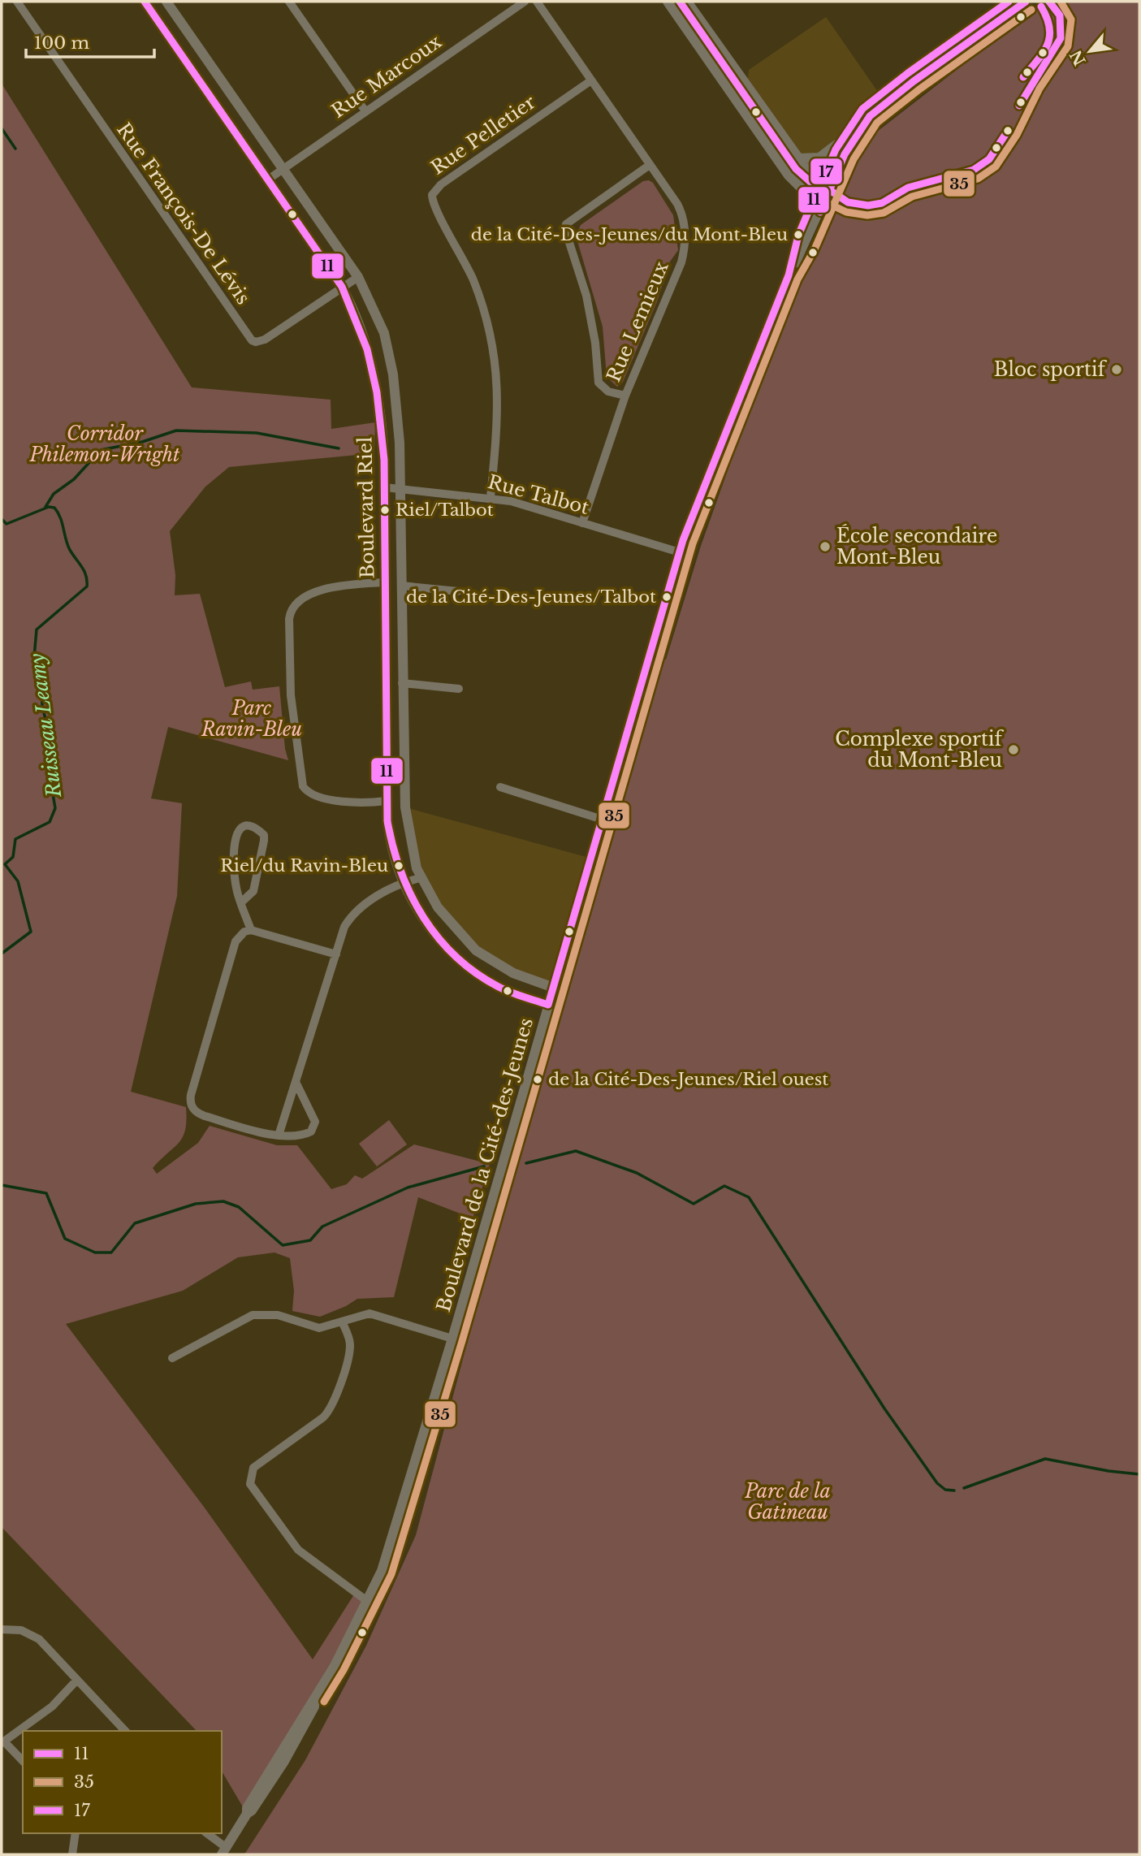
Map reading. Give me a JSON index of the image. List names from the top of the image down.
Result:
{
  "streets": {
    "street": [
      "Rue Marcoux",
      "Rue Pelletier",
      "Rue François-De Lévis",
      "Rue Lemieux",
      "Rue Talbot",
      "Boulevard Riel",
      "Boulevard de la Cité-des-Jeunes"
    ]
  },
  "crossings": [
    ["Rue Marcoux", "Boulevard Riel"],
    ["Rue Pelletier", "Rue Lemieux"],
    ["Rue Pelletier", "Rue Talbot"],
    ["Rue François-De Lévis", "Boulevard Riel"],
    ["Rue Lemieux", "Rue Talbot"],
    ["Rue Talbot", "Boulevard Riel"],
    ["Rue Talbot", "Boulevard de la Cité-des-Jeunes"],
    ["Boulevard Riel", "Boulevard de la Cité-des-Jeunes"]
  ],
  "water": ["Ruisseau Leamy"],
  "parks": ["Corridor Philemon-Wright", "Parc Ravin-Bleu", "Parc de la Gatineau"],
  "places": [
    "de la Cité-Des-Jeunes/du Mont-Bleu",
    "Bloc sportif",
    "Riel/Talbot",
    "École secondaire Mont-Bleu",
    "de la Cité-Des-Jeunes/Talbot",
    "Complexe sportif du Mont-Bleu",
    "Riel/du Ravin-Bleu",
    "de la Cité-Des-Jeunes/Riel ouest"
  ],
  "lines": ["transit line 11", "transit line 35", "transit line 17"],
  "legend": ["11", "35", "17"],
  "scale_bar": "100 m",
  "north": "bottom left"
}
